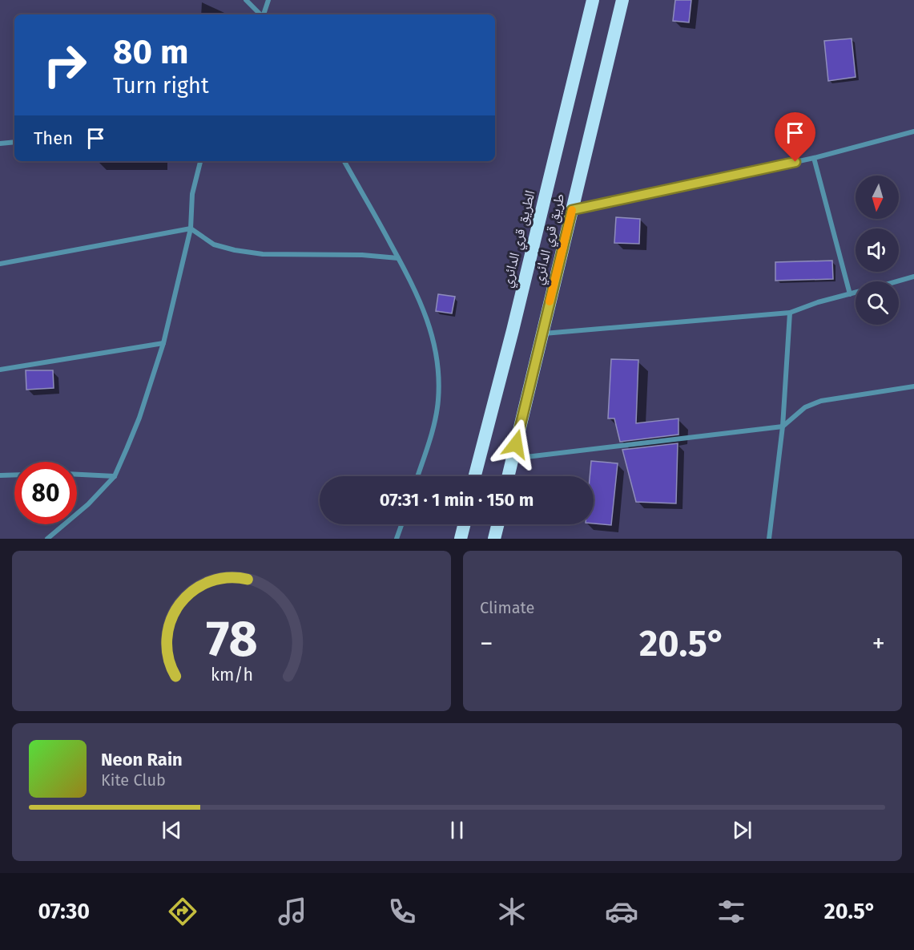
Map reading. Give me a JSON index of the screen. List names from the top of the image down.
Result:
{
  "streets": {
    "highway": ["الطريق قري الدائري", "طريق قري الدائري"]
  },
  "north": "bottom",
  "page": {
    "turn": ["80 m", "Turn right"],
    "then": "Then",
    "limit": "80",
    "trip": "07:31 · 1 min · 150 m",
    "tile": "Climate",
    "heat": ["−", "20.5°", "+"],
    "song": ["Neon Rain", "Kite Club"],
    "tabs": ["07:30", "20.5°"],
    "gauge": ["78", "km/h"]
  }
}
